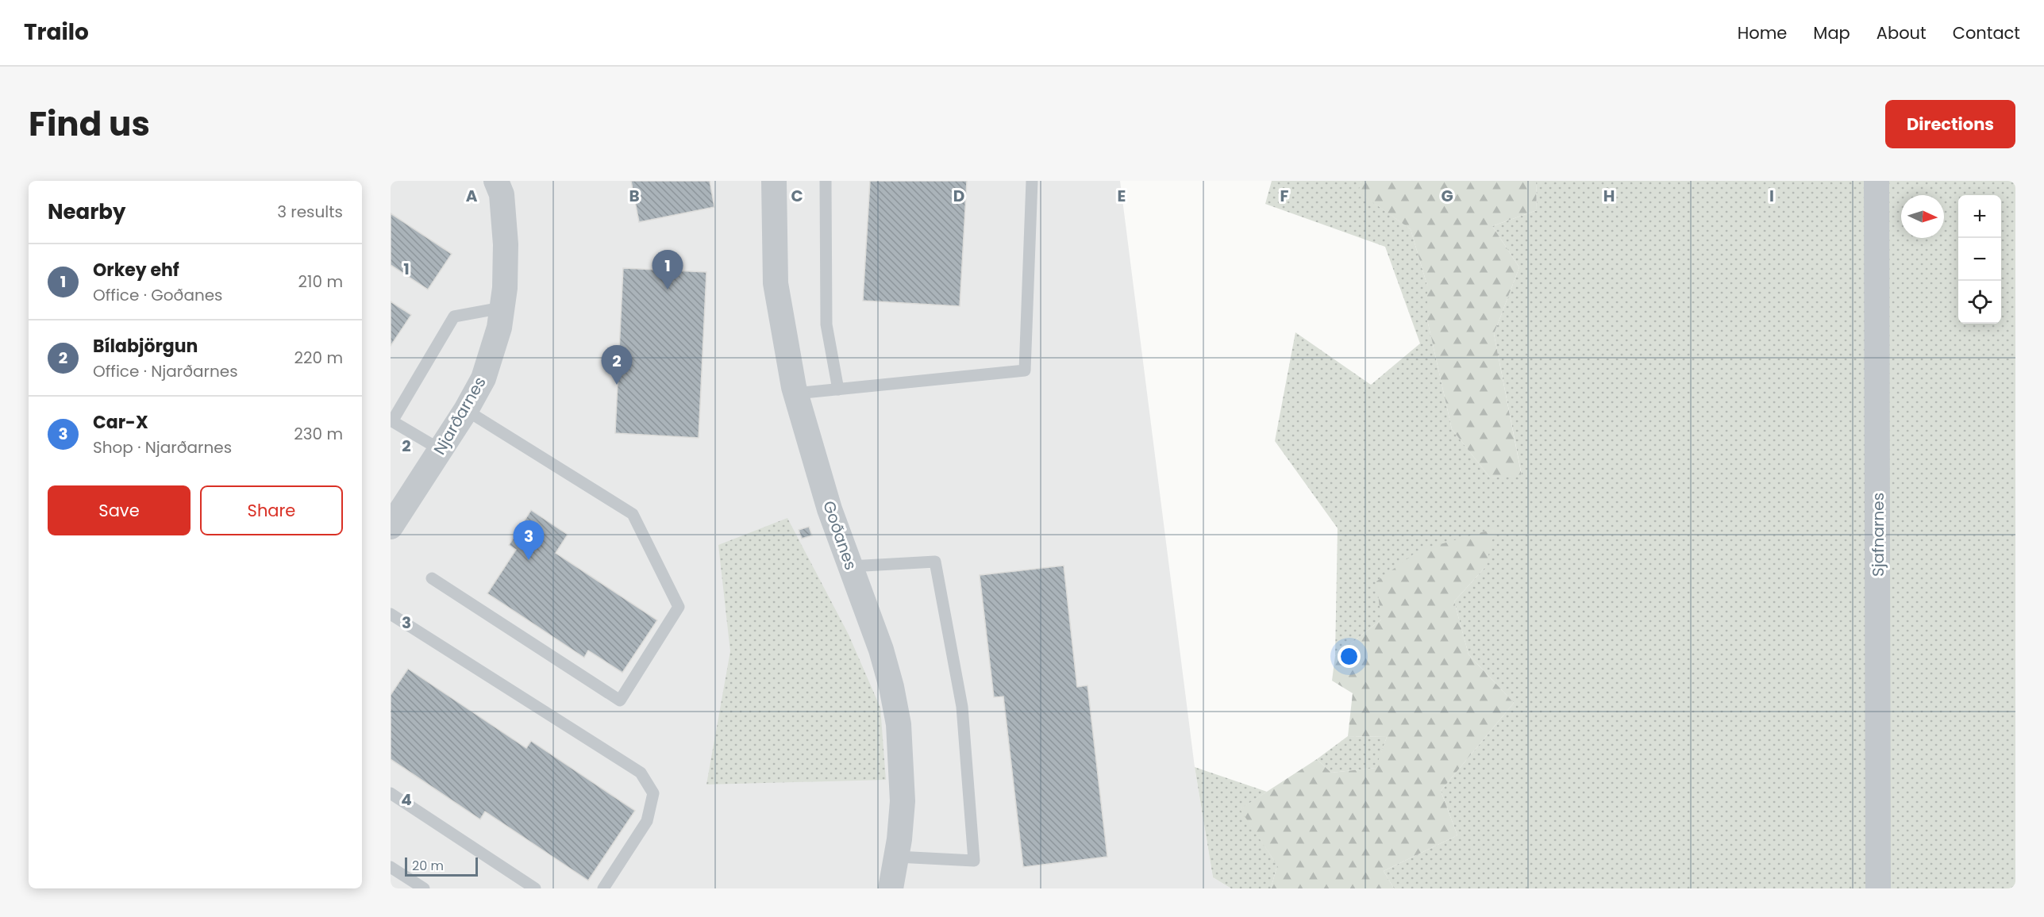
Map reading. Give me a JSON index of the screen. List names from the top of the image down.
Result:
{
  "streets": {
    "street": ["Njarðarnes", "Sjafnarnes", "Goðanes"]
  },
  "scale_bar": "20 m",
  "north": "right",
  "page": {
    "header": "Trailo",
    "nav": [
      "Home",
      "Map",
      "About",
      "Contact"
    ],
    "title": "Find us",
    "buttons": [
      "Directions",
      ["Save", "Share"]
    ],
    "heading": ["Nearby", "3 results"],
    "map_buttons": ["+", "−"],
    "list": [
      {
        "mark": "1",
        "name": "Orkey ehf",
        "note": "Office · Goðanes",
        "value": "210 m"
      },
      {
        "mark": "2",
        "name": "Bílabjörgun",
        "note": "Office · Njarðarnes",
        "value": "220 m"
      },
      {
        "mark": "3",
        "name": "Car-X",
        "note": "Shop · Njarðarnes",
        "value": "230 m"
      }
    ],
    "pins": ["1", "2", "3"],
    "scale": "20 m"
  },
  "grid": {
    "columns": [
      "A",
      "B",
      "C",
      "D",
      "E",
      "F",
      "G",
      "H",
      "I"
    ],
    "rows": [
      "1",
      "2",
      "3",
      "4"
    ]
  }
}
